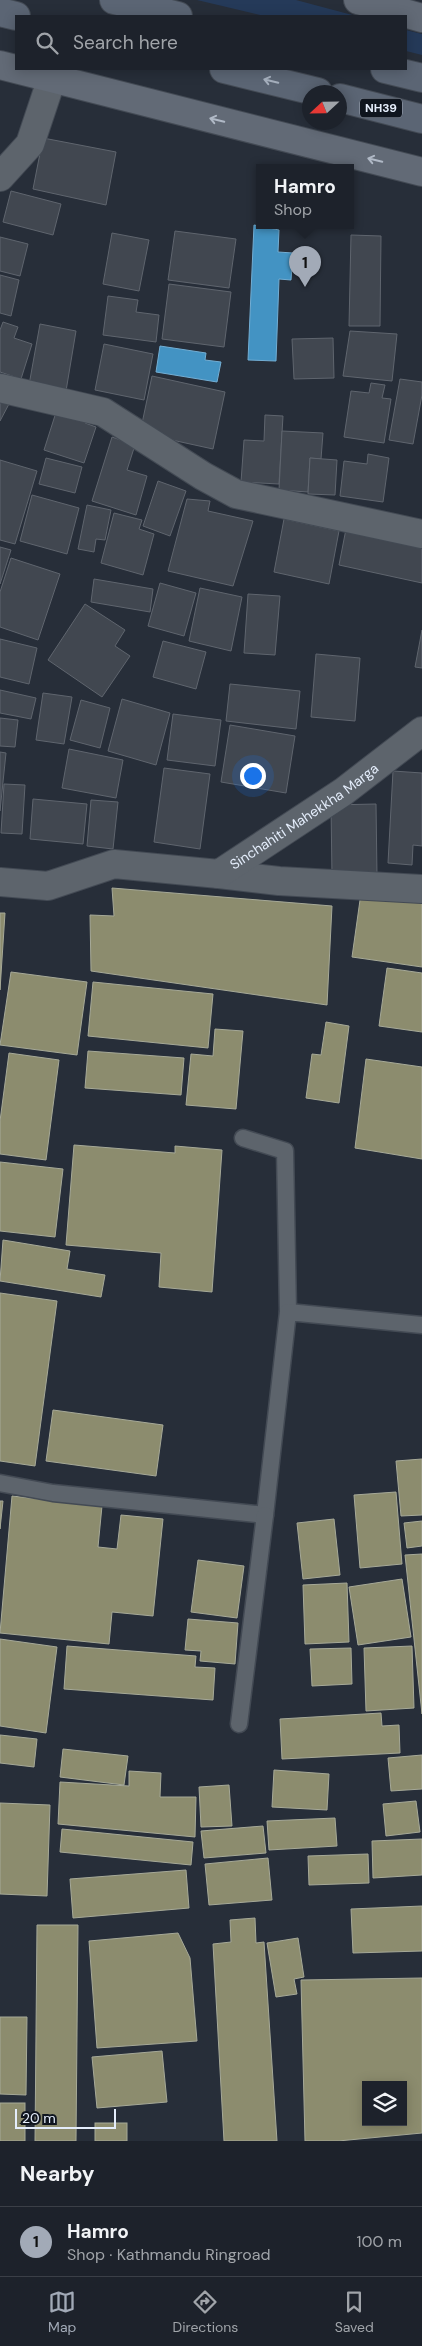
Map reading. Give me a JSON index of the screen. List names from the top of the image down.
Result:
{
  "streets": {
    "highway": ["NH39"],
    "street": ["Sinchahiti Mahekkha Marga"]
  },
  "scale_bar": "20 m",
  "north": "left",
  "page": {
    "search": "Search here",
    "popup": ["Hamro", "Shop"],
    "pins": "1",
    "scale": "20 m",
    "heading": "Nearby",
    "list": [
      {
        "mark": "1",
        "name": "Hamro",
        "note": "Shop · Kathmandu Ringroad",
        "value": "100 m"
      }
    ],
    "nav": ["Map", "Directions", "Saved"]
  }
}
